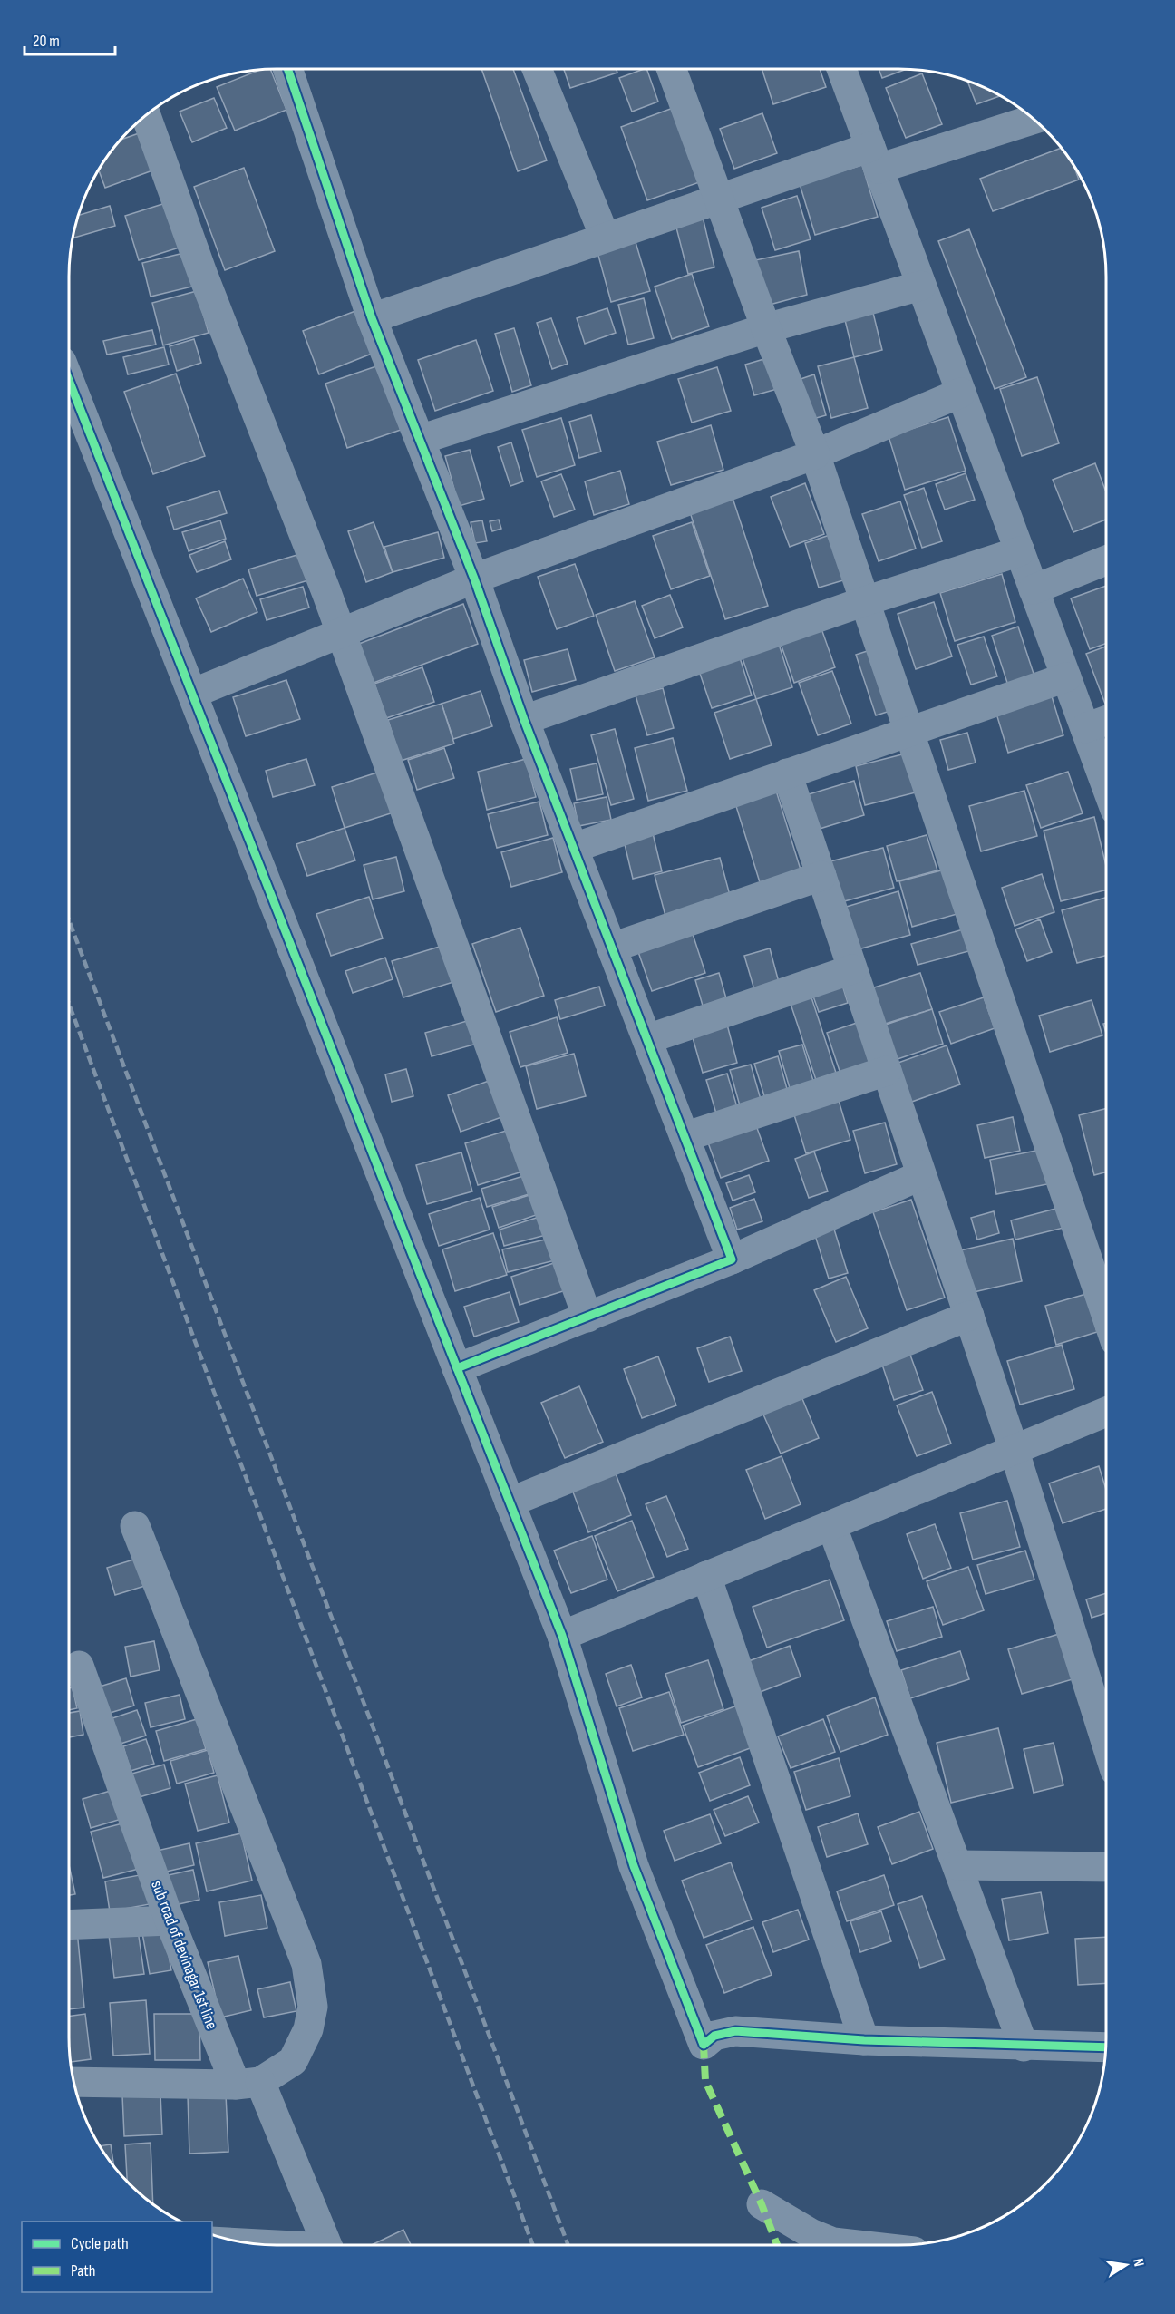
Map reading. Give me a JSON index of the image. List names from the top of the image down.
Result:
{
  "streets": {
    "street": ["sub road of devinagar 1st line"]
  },
  "legend": ["Cycle path", "Path"],
  "scale_bar": "20 m",
  "north": "right"
}
